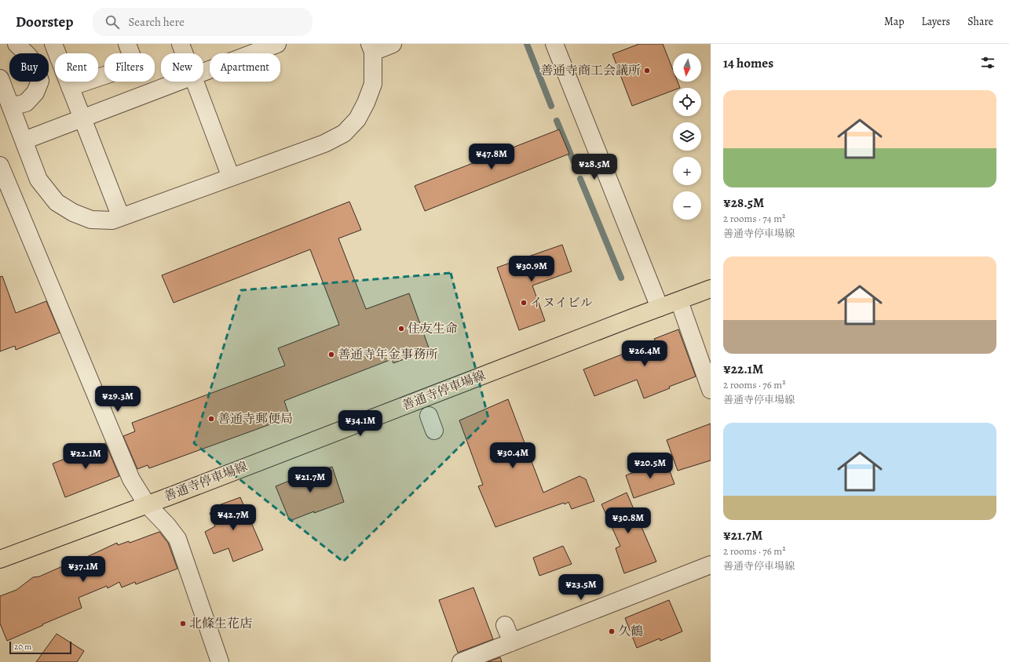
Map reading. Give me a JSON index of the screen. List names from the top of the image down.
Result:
{
  "streets": {
    "main road": ["善通寺停車場線"]
  },
  "places": [
    "善通寺商工会議所",
    "イヌイビル",
    "住友生命",
    "善通寺年金事務所",
    "善通寺郵便局",
    "北條生花店",
    "久鶴"
  ],
  "scale_bar": "20 m",
  "north": "bottom",
  "page": {
    "header": "Doorstep",
    "search": "Search here",
    "nav": ["Map", "Layers", "Share"],
    "heading": "14 homes",
    "map_buttons": ["+", "−"],
    "chip": [
      "Buy",
      "Rent",
      "Filters",
      "New",
      "Apartment"
    ],
    "list": [
      {
        "name": "¥28.5M",
        "note": "2 rooms · 74 m² · 善通寺停車場線"
      },
      {
        "name": "¥22.1M",
        "note": "2 rooms · 76 m² · 善通寺停車場線"
      },
      {
        "name": "¥21.7M",
        "note": "2 rooms · 76 m² · 善通寺停車場線"
      }
    ],
    "price": [
      "¥47.8M",
      "¥28.5M",
      "¥30.9M",
      "¥26.4M",
      "¥29.3M",
      "¥34.1M",
      "¥30.4M",
      "¥22.1M",
      "¥20.5M",
      "¥21.7M",
      "¥42.7M",
      "¥30.8M",
      "¥37.1M",
      "¥23.5M"
    ],
    "scale": "20 m"
  }
}
